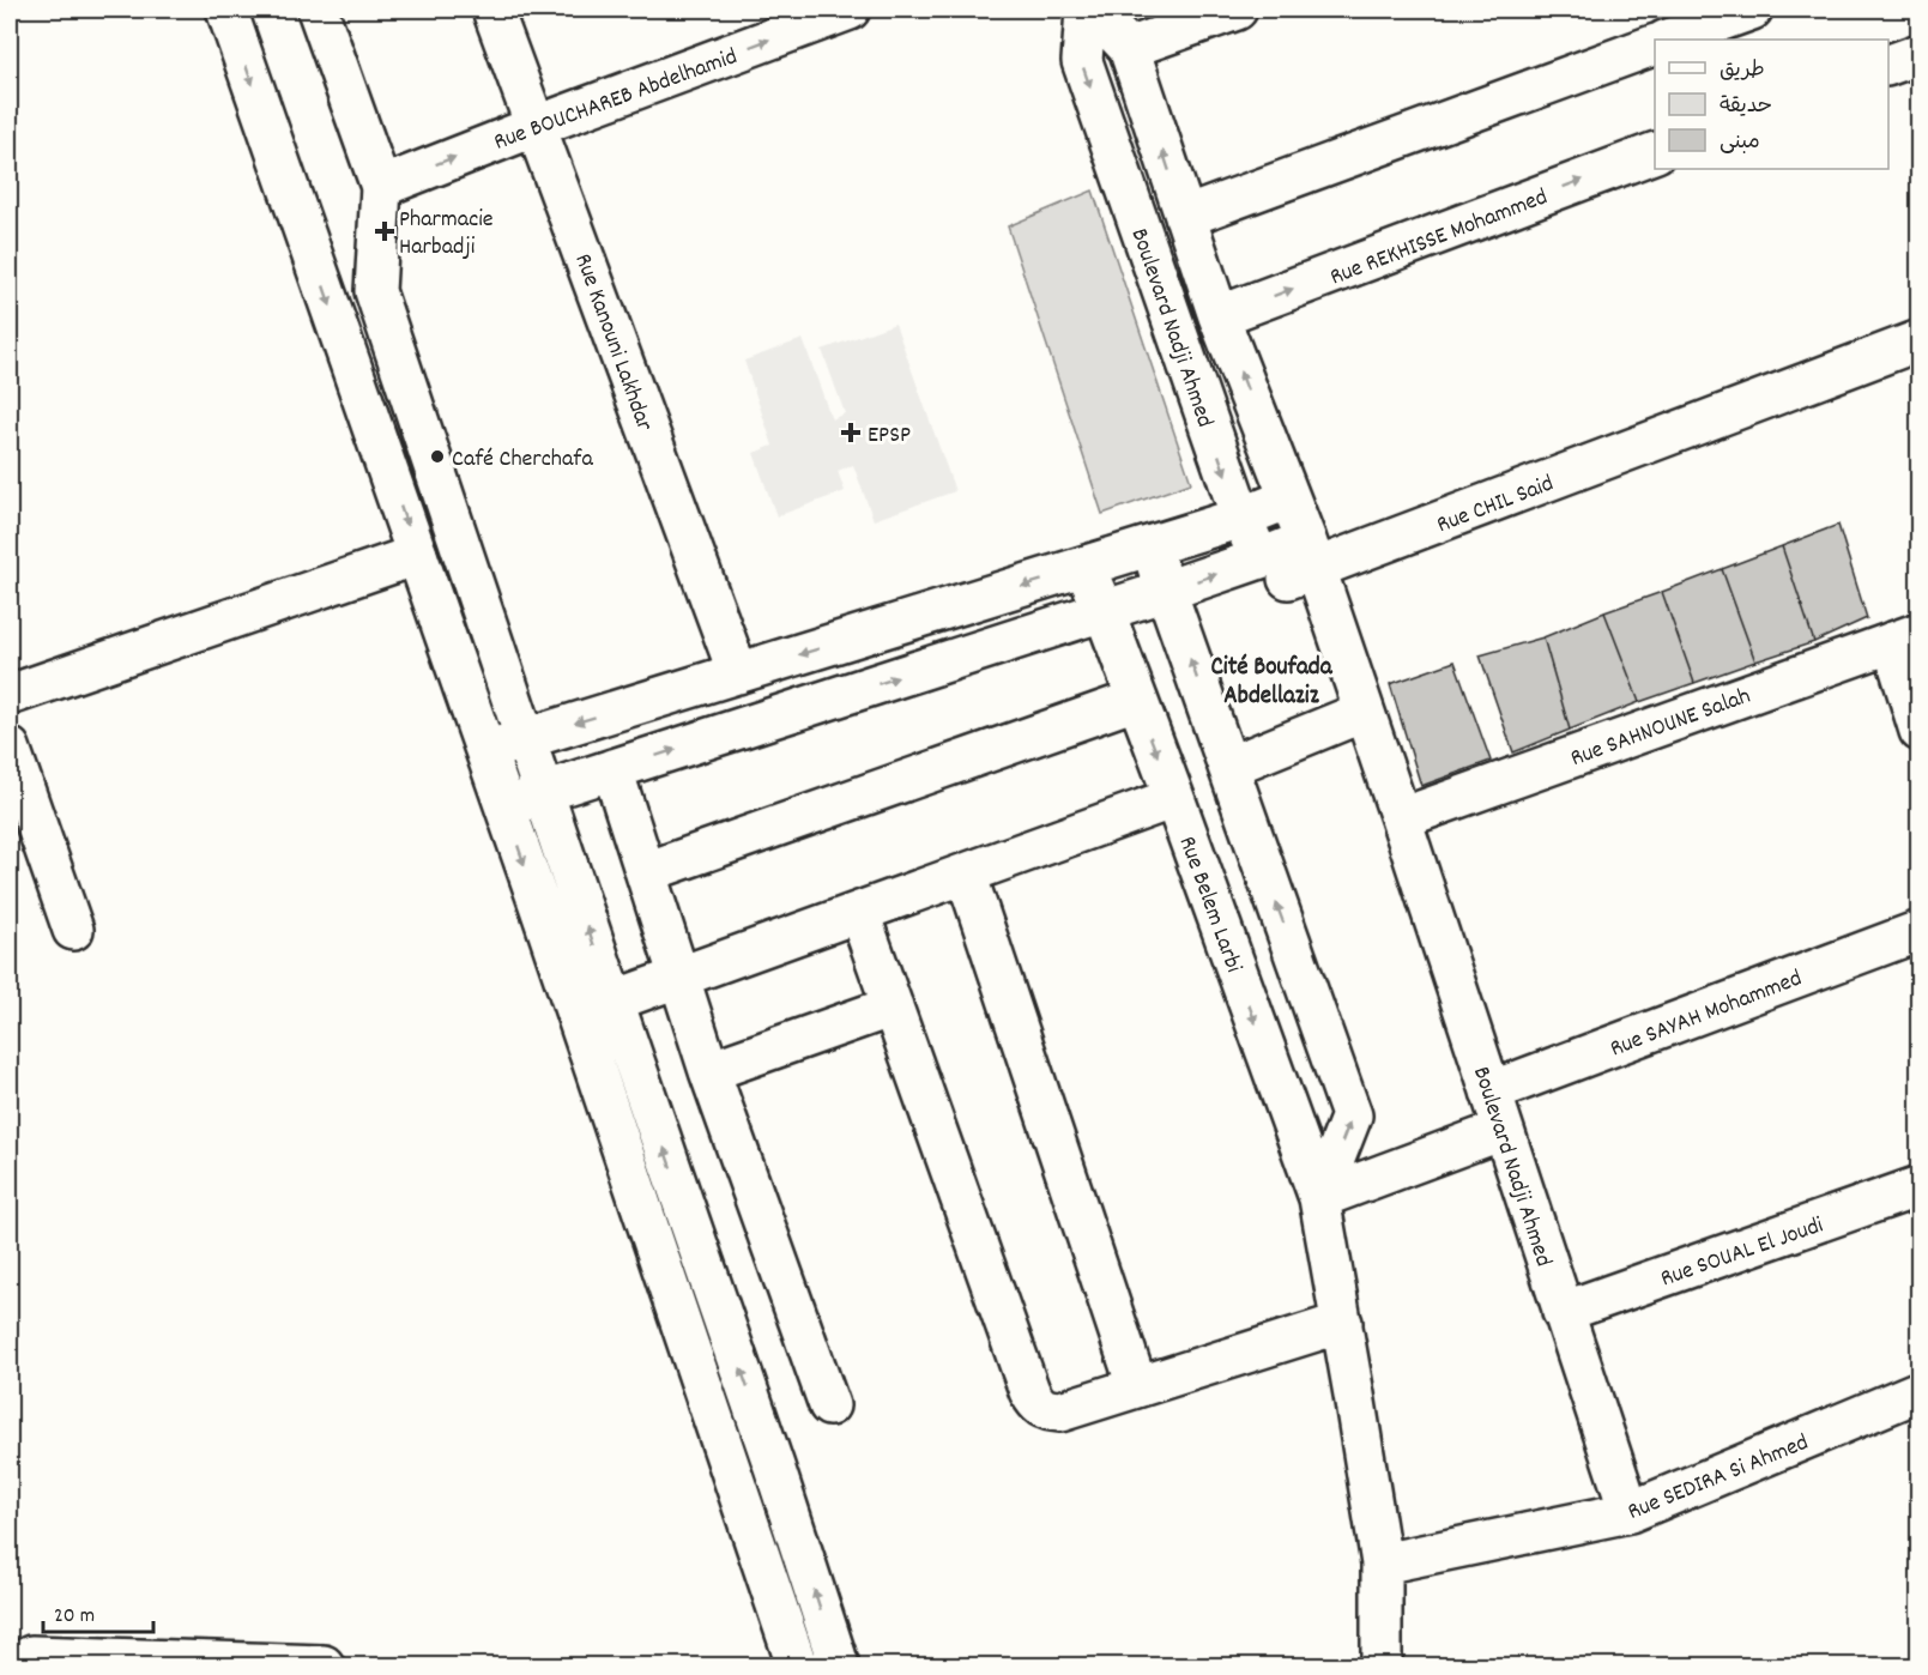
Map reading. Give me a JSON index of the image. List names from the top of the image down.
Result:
{
  "streets": {
    "street": [
      "Rue BOUCHAREB Abdelhamid",
      "Rue REKHISSE Mohammed",
      "Boulevard Nadji Ahmed",
      "Rue Kanouni Lakhdar",
      "Rue CHIL Said",
      "Rue SAHNOUNE Salah",
      "Rue Belem Larbi",
      "Rue SAYAH Mohammed",
      "Rue SOUAL El Joudi",
      "Rue SEDIRA Si Ahmed"
    ]
  },
  "crossings": [
    ["Rue BOUCHAREB Abdelhamid", "Rue Kanouni Lakhdar"],
    ["Boulevard Nadji Ahmed", "Rue CHIL Said"],
    ["Boulevard Nadji Ahmed", "Rue SAHNOUNE Salah"],
    ["Boulevard Nadji Ahmed", "Rue SAYAH Mohammed"],
    ["Boulevard Nadji Ahmed", "Rue SOUAL El Joudi"],
    ["Boulevard Nadji Ahmed", "Rue SEDIRA Si Ahmed"],
    ["Rue CHIL Said", "Rue Belem Larbi"],
    ["Rue Belem Larbi", "Rue SEDIRA Si Ahmed"]
  ],
  "one_way": ["Rue BOUCHAREB Abdelhamid"],
  "districts": ["Cité Boufada Abdellaziz"],
  "places": {
    "health": ["Pharmacie Harbadji", "EPSP"],
    "other": ["Café Cherchafa"]
  },
  "legend": ["طريق", "حديقة", "مبنى"],
  "scale_bar": "20 m"
}
